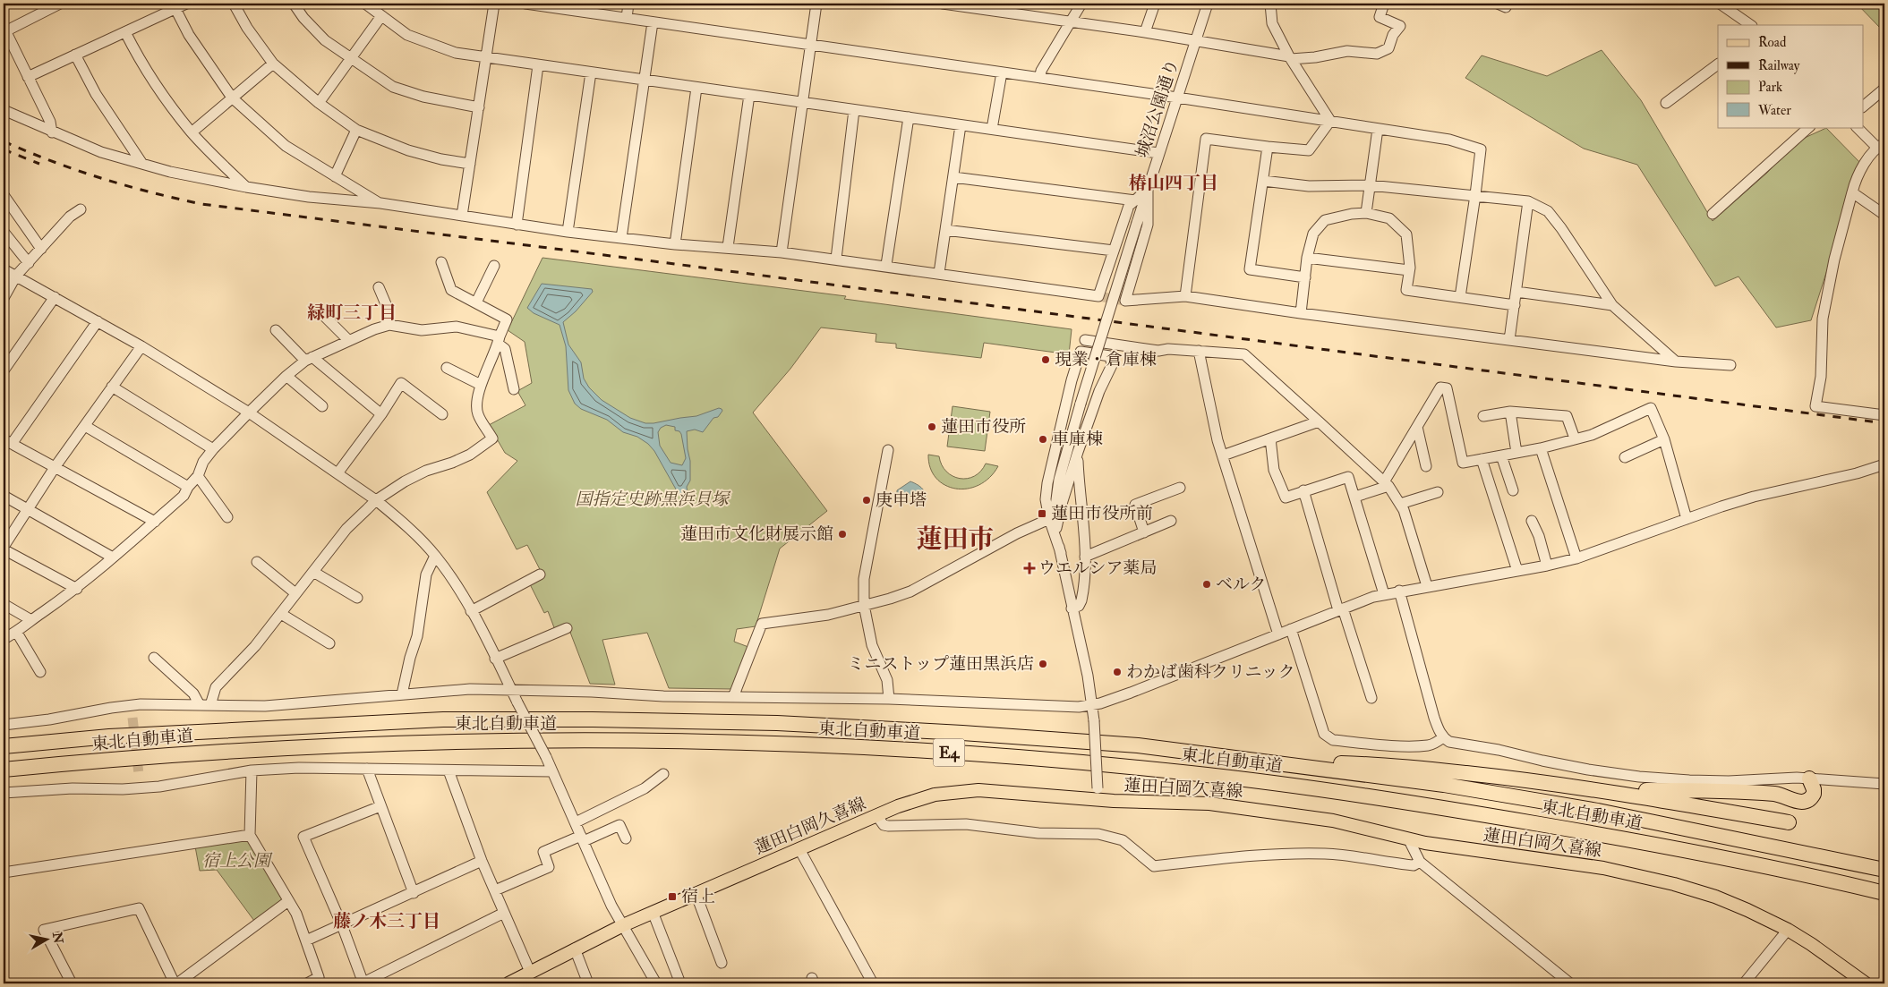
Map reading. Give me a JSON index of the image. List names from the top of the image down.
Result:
{
  "streets": {
    "highway": ["東北自動車道", "E4"],
    "main road": ["蓮田白岡久喜線"],
    "street": ["城沼公園通り"]
  },
  "districts": [
    "椿山四丁目",
    "緑町三丁目",
    "蓮田市",
    "藤ノ木三丁目"
  ],
  "parks": ["国指定史跡黒浜貝塚", "宿上公園"],
  "places": {
    "other": [
      "現業・倉庫棟",
      "蓮田市役所",
      "車庫棟",
      "庚申塔",
      "蓮田市文化財展示館",
      "ベルク",
      "ミニストップ蓮田黒浜店",
      "わかば歯科クリニック"
    ],
    "transit": ["蓮田市役所前", "宿上"],
    "health": ["ウエルシア薬局"]
  },
  "legend": [
    "Road",
    "Railway",
    "Park",
    "Water"
  ],
  "north": "right"
}
